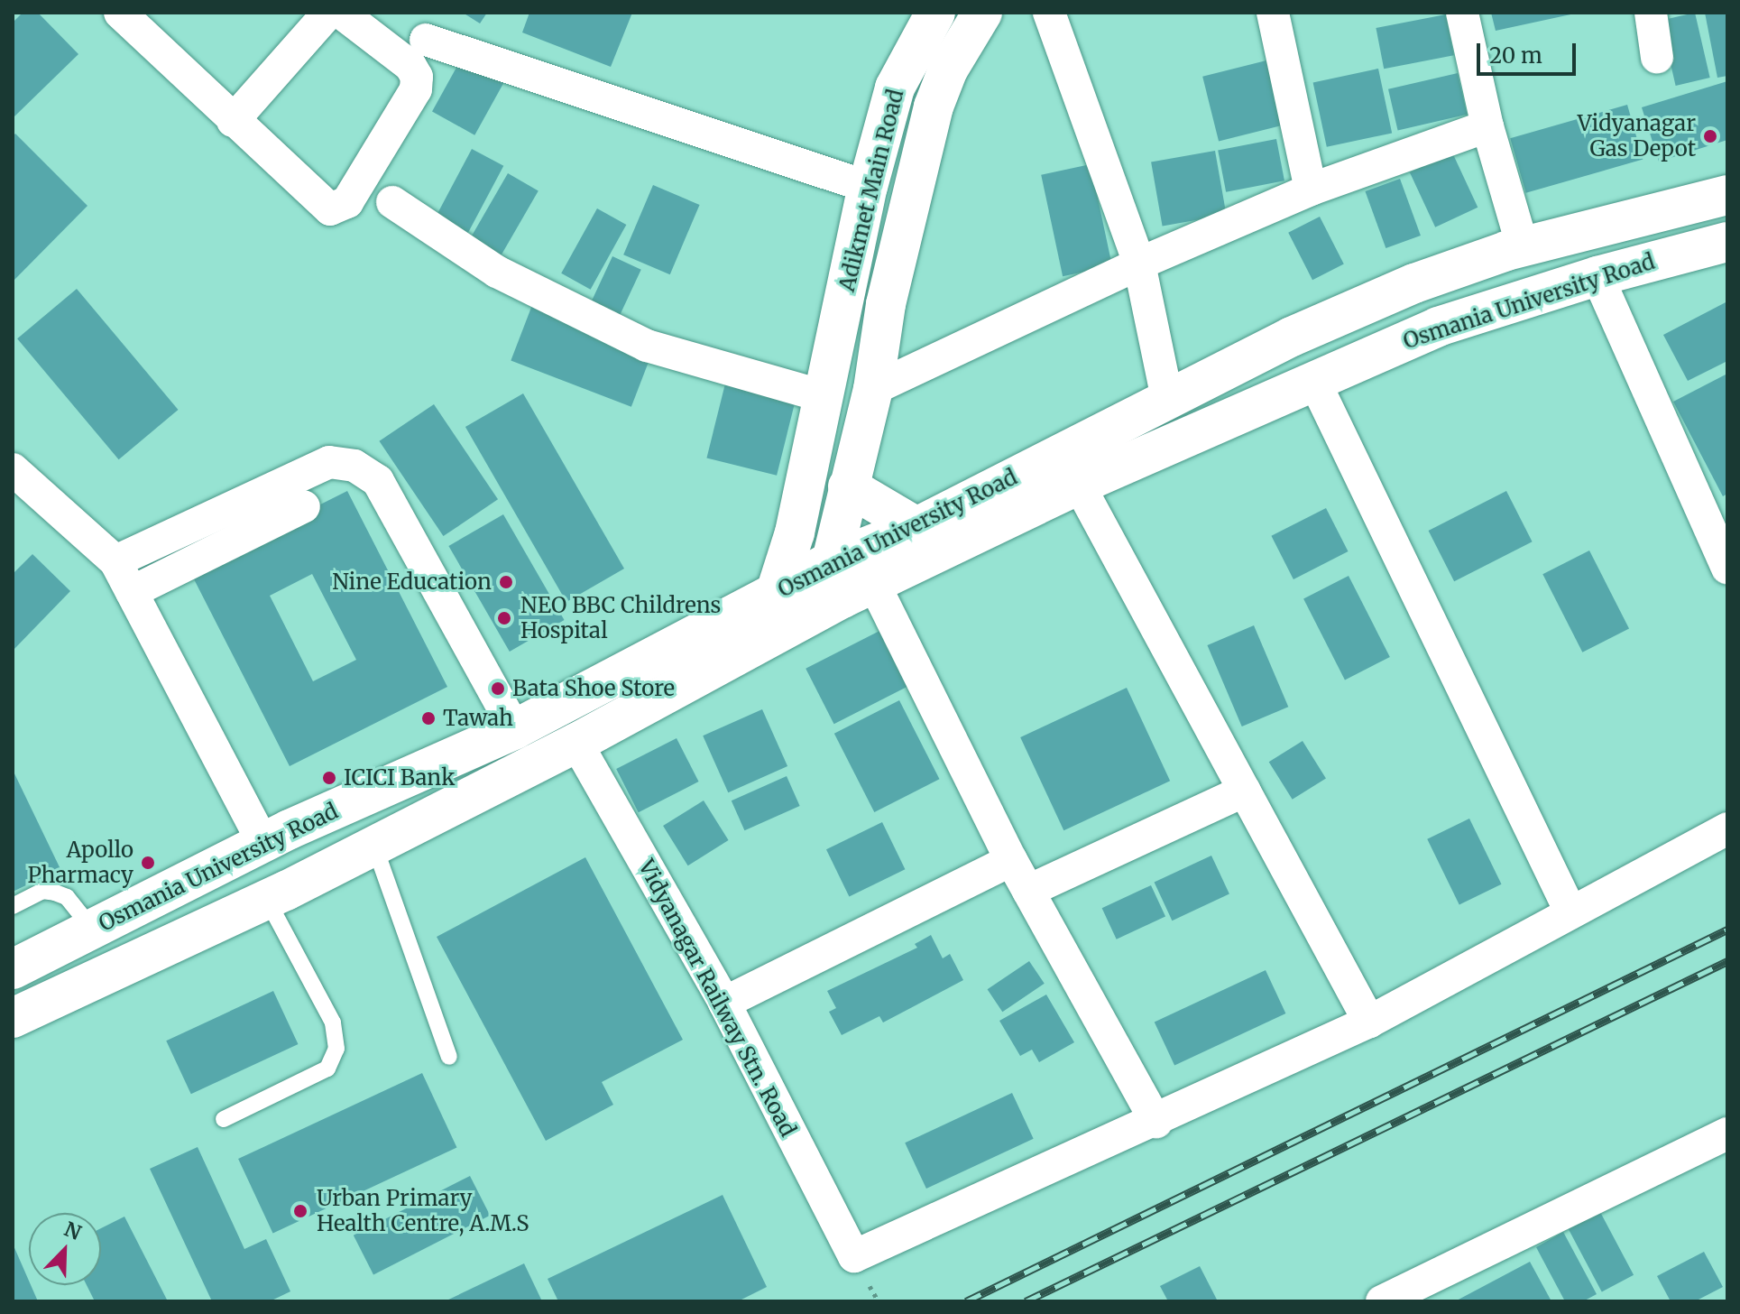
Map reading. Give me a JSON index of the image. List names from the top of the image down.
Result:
{
  "streets": {
    "main road": ["Adikmet Main Road", "Osmania University Road"],
    "street": ["Vidyanagar Railway Stn. Road"]
  },
  "crossings": [
    ["Adikmet Main Road", "Osmania University Road"],
    ["Osmania University Road", "Vidyanagar Railway Stn. Road"]
  ],
  "places": [
    "Vidyanagar Gas Depot",
    "Nine Education",
    "NEO BBC Childrens Hospital",
    "Bata Shoe Store",
    "Tawah",
    "ICICI Bank",
    "Apollo Pharmacy",
    "Urban Primary Health Centre, A.M.S"
  ],
  "scale_bar": "20 m",
  "north": "top right"
}
